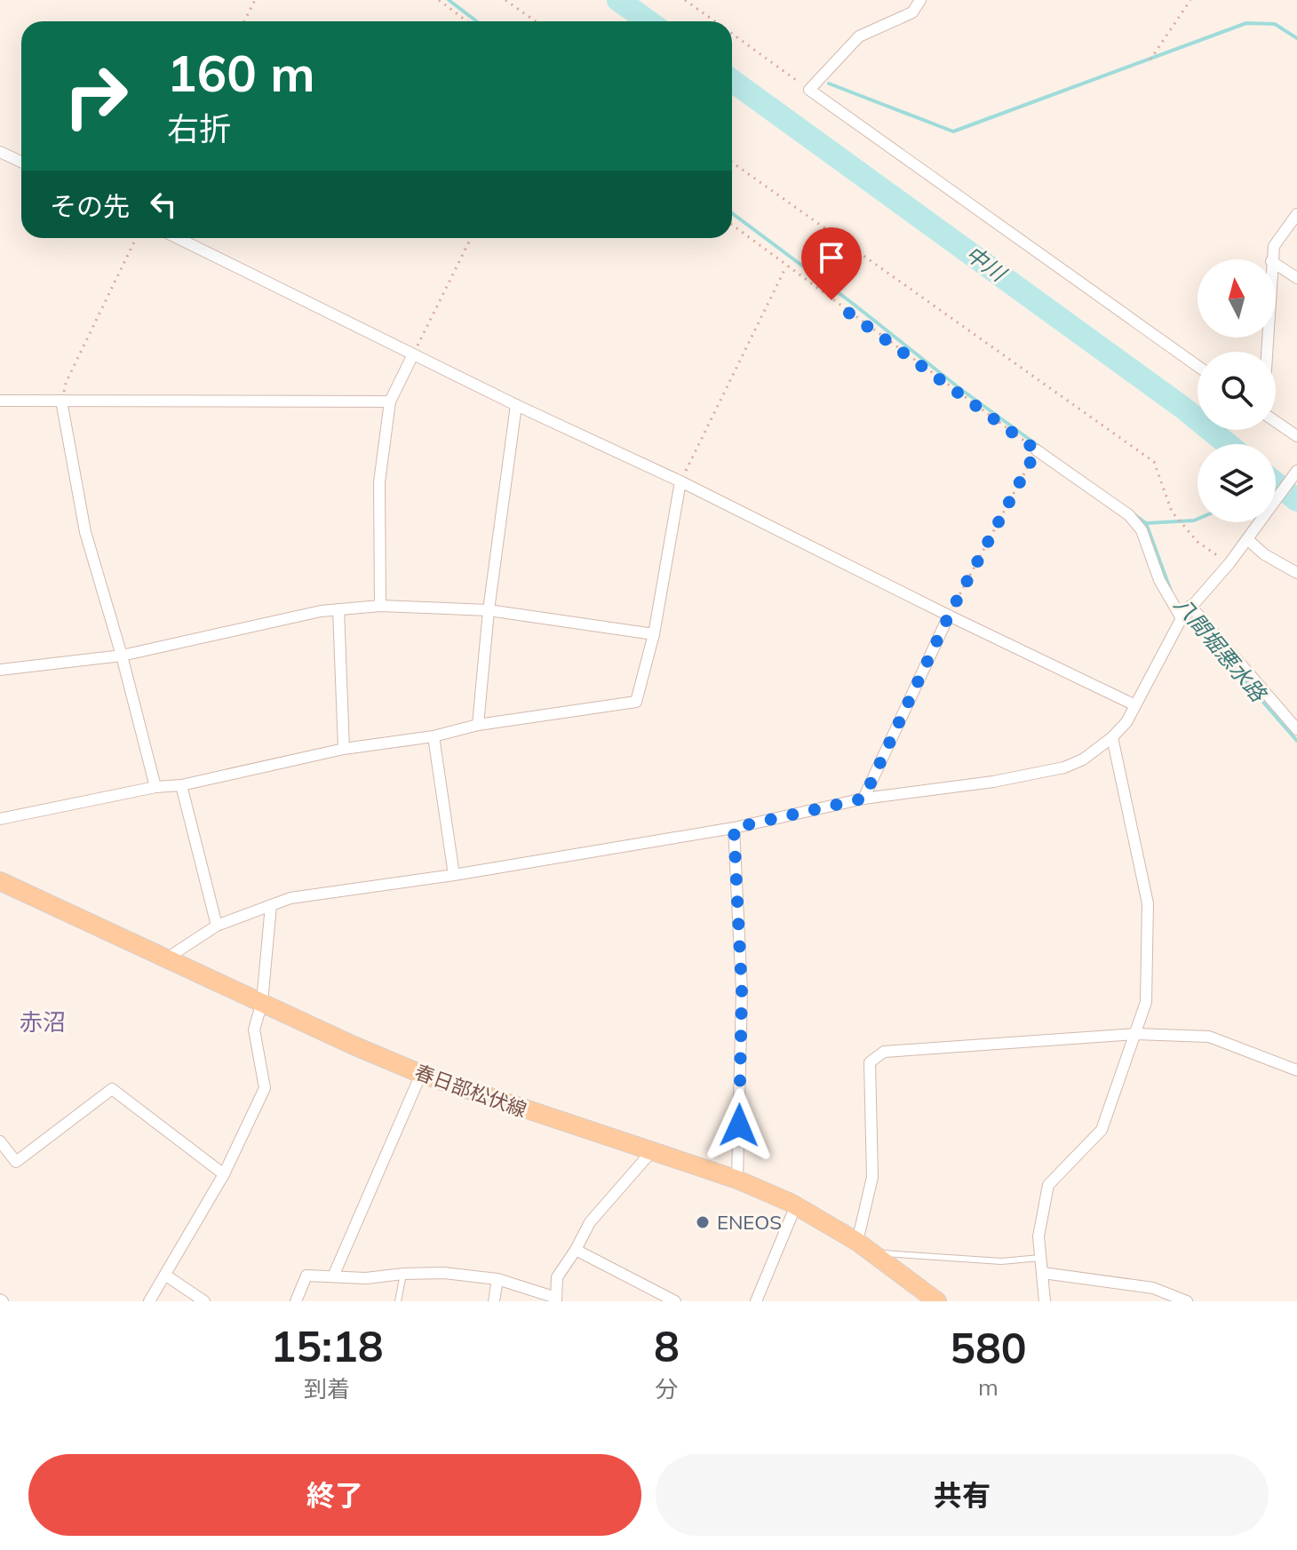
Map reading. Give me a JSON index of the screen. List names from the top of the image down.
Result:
{
  "streets": {
    "main road": ["春日部松伏線"]
  },
  "districts": ["赤沼"],
  "water": ["中川", "八間堀悪水路"],
  "places": ["ENEOS"],
  "north": "top",
  "page": {
    "turn": ["160 m", "右折"],
    "then": "その先",
    "eta": [
      "15:18",
      "到着",
      "8",
      "分",
      "580",
      "m"
    ],
    "buttons": ["終了", "共有"]
  }
}
